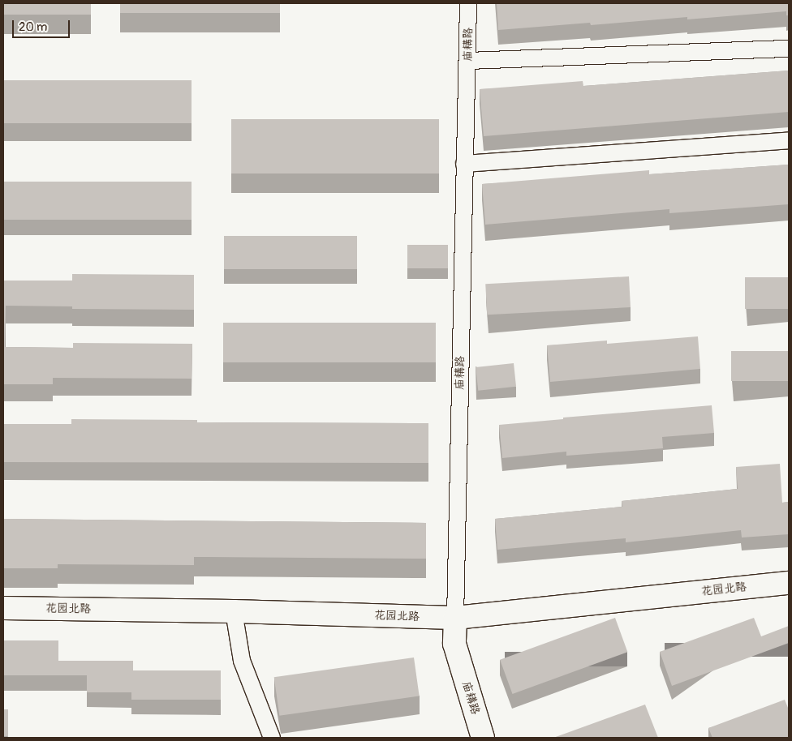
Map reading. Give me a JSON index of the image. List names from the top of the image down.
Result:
{
  "streets": {
    "street": ["庙耩路", "花园北路"]
  },
  "crossings": [
    ["庙耩路", "花园北路"]
  ],
  "scale_bar": "20 m"
}
